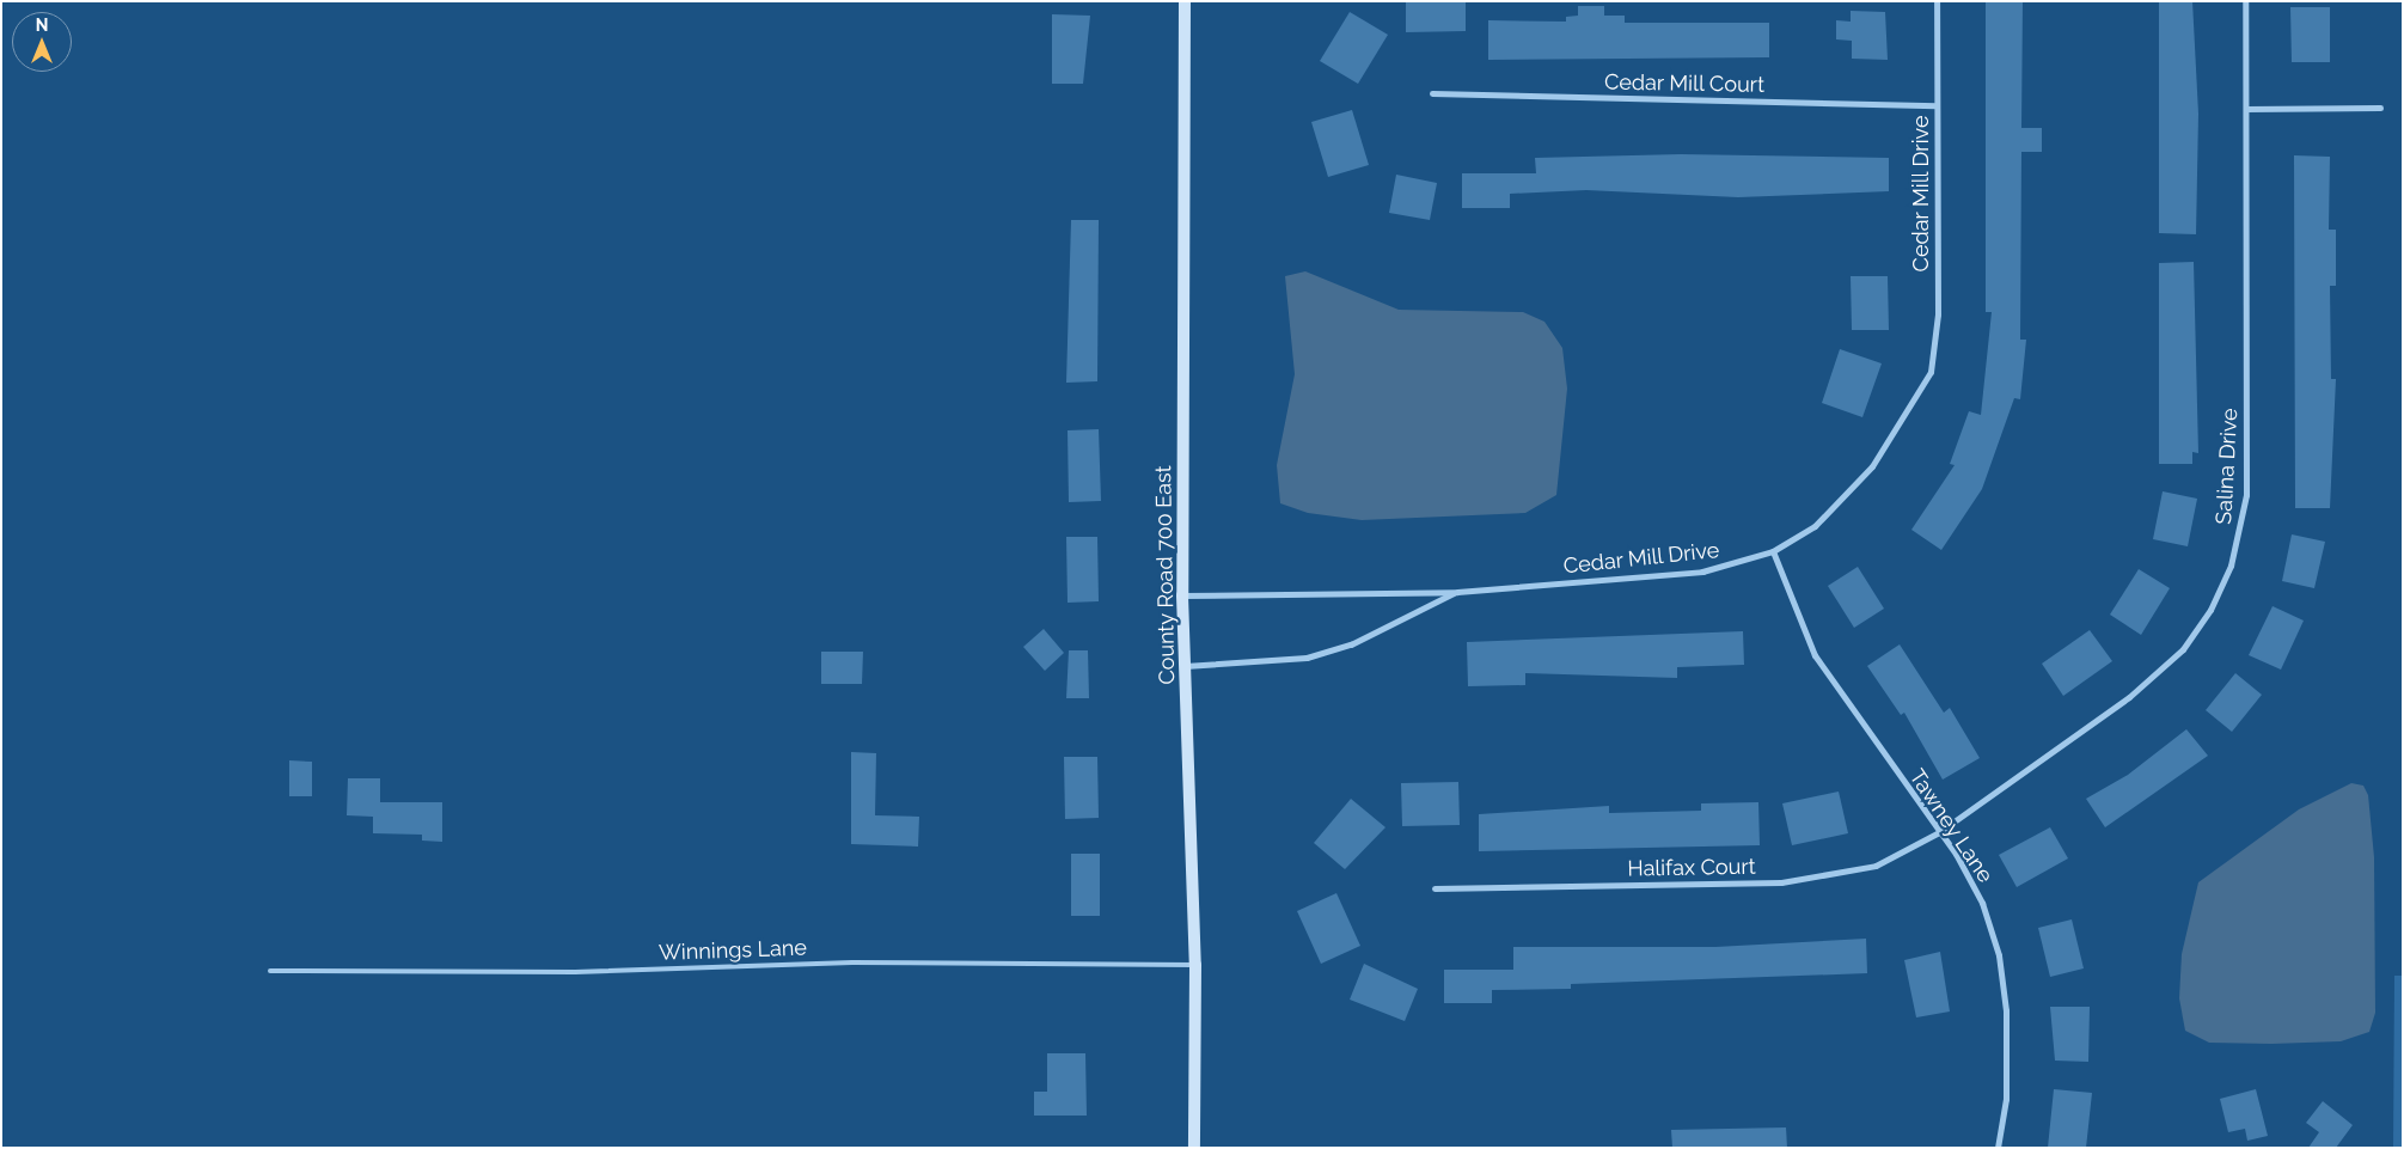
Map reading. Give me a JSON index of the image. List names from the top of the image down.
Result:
{
  "streets": {
    "main road": ["County Road 700 East"],
    "street": [
      "Cedar Mill Court",
      "Cedar Mill Drive",
      "Salina Drive",
      "Tawney Lane",
      "Halifax Court"
    ],
    "lane": ["Winnings Lane"]
  },
  "crossings": [
    ["Cedar Mill Court", "Cedar Mill Drive"],
    ["Cedar Mill Drive", "County Road 700 East"],
    ["Cedar Mill Drive", "Tawney Lane"],
    ["Salina Drive", "Tawney Lane"],
    ["Salina Drive", "Halifax Court"],
    ["County Road 700 East", "Winnings Lane"],
    ["Tawney Lane", "Halifax Court"]
  ],
  "north": "top"
}
